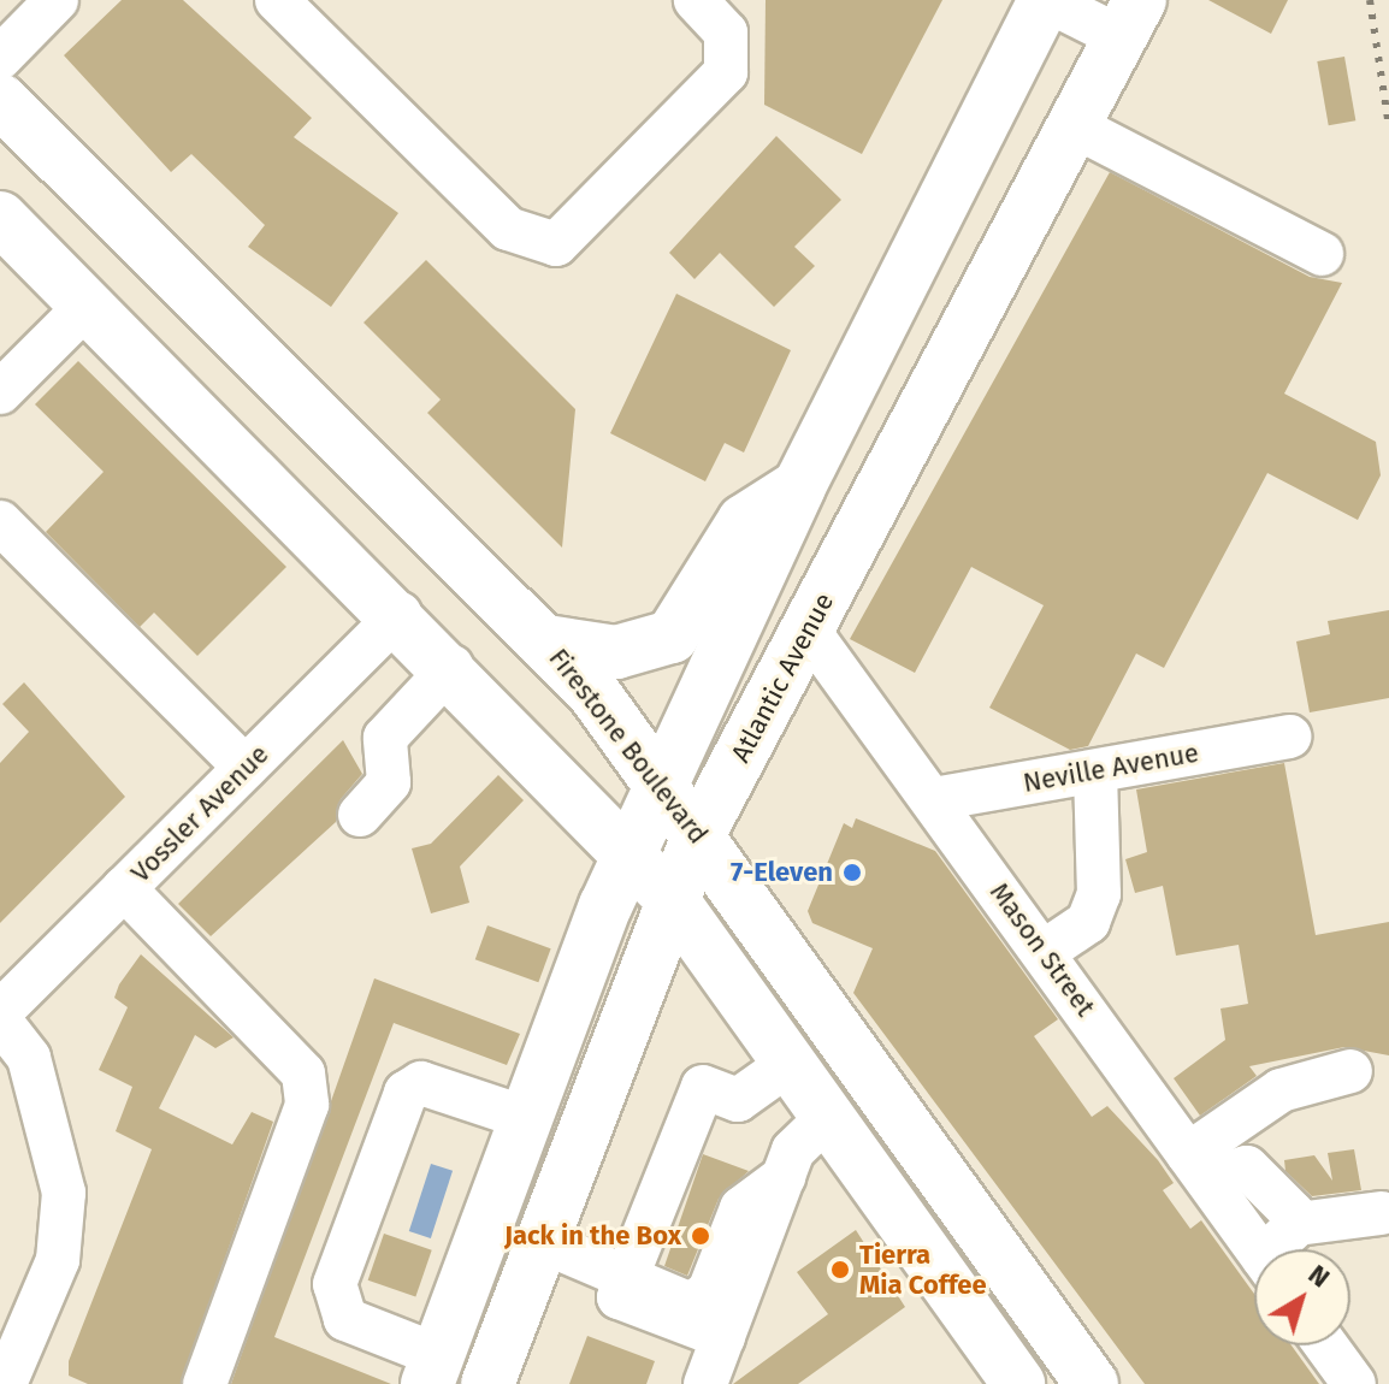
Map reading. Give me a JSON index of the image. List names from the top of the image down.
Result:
{
  "streets": {
    "main road": ["Atlantic Avenue", "Firestone Boulevard"],
    "street": ["Neville Avenue", "Vossler Avenue", "Mason Street"]
  },
  "crossings": [
    ["Atlantic Avenue", "Firestone Boulevard"],
    ["Atlantic Avenue", "Mason Street"],
    ["Neville Avenue", "Mason Street"]
  ],
  "places": ["7-Eleven", "Jack in the Box", "Tierra Mia Coffee"],
  "north": "top right"
}
